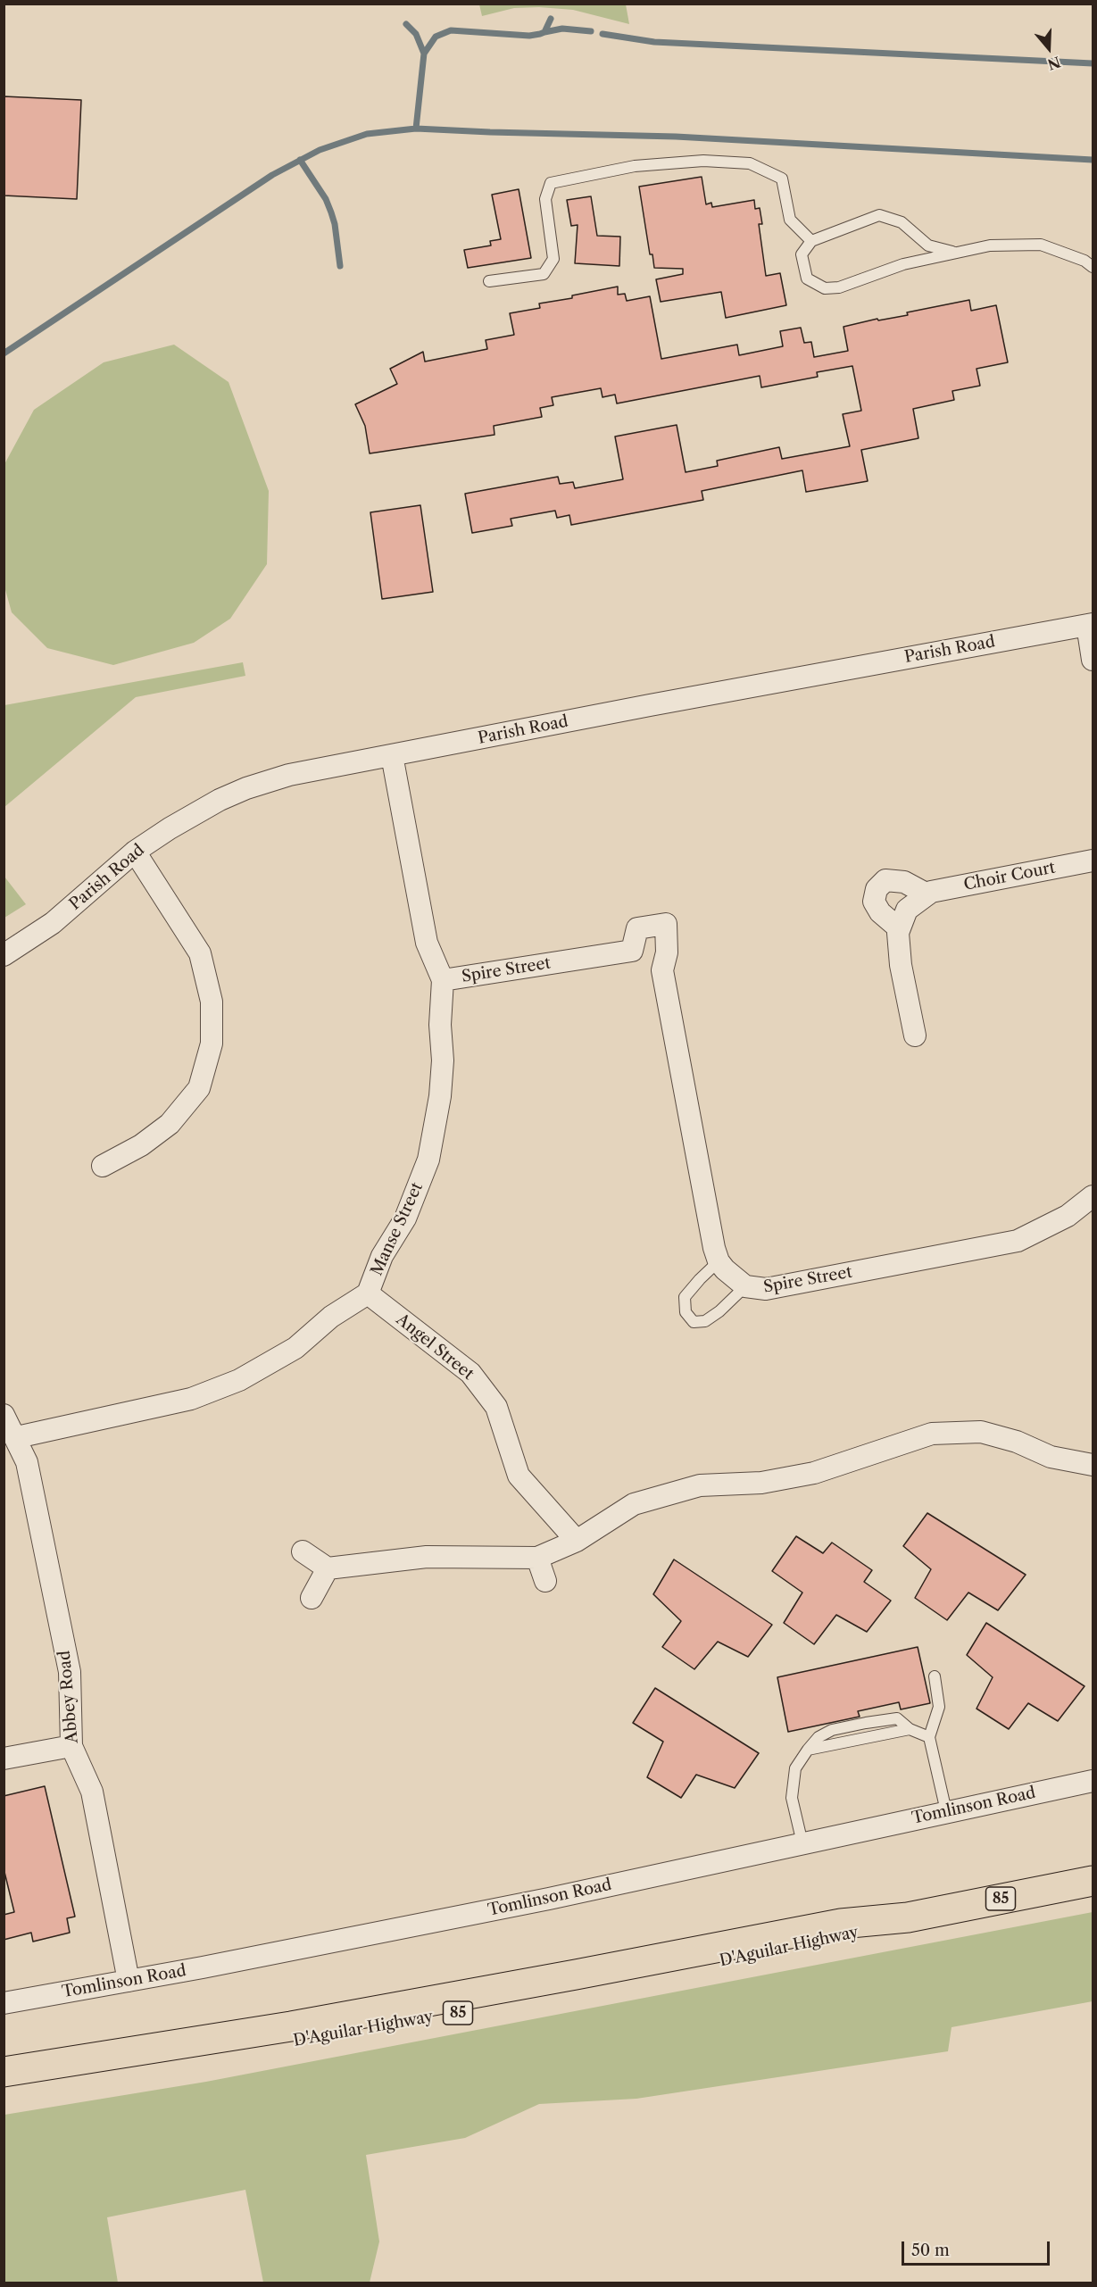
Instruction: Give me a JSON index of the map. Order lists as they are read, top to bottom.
{
  "streets": {
    "highway": ["85", "D'Aguilar Highway"],
    "street": [
      "Parish Road",
      "Choir Court",
      "Spire Street",
      "Manse Street",
      "Angel Street",
      "Abbey Road",
      "Tomlinson Road"
    ]
  },
  "crossings": [
    ["Parish Road", "Manse Street"],
    ["Spire Street", "Manse Street"],
    ["Manse Street", "Angel Street"],
    ["Manse Street", "Abbey Road"],
    ["Abbey Road", "Tomlinson Road"]
  ],
  "scale_bar": "50 m",
  "north": "bottom"
}
